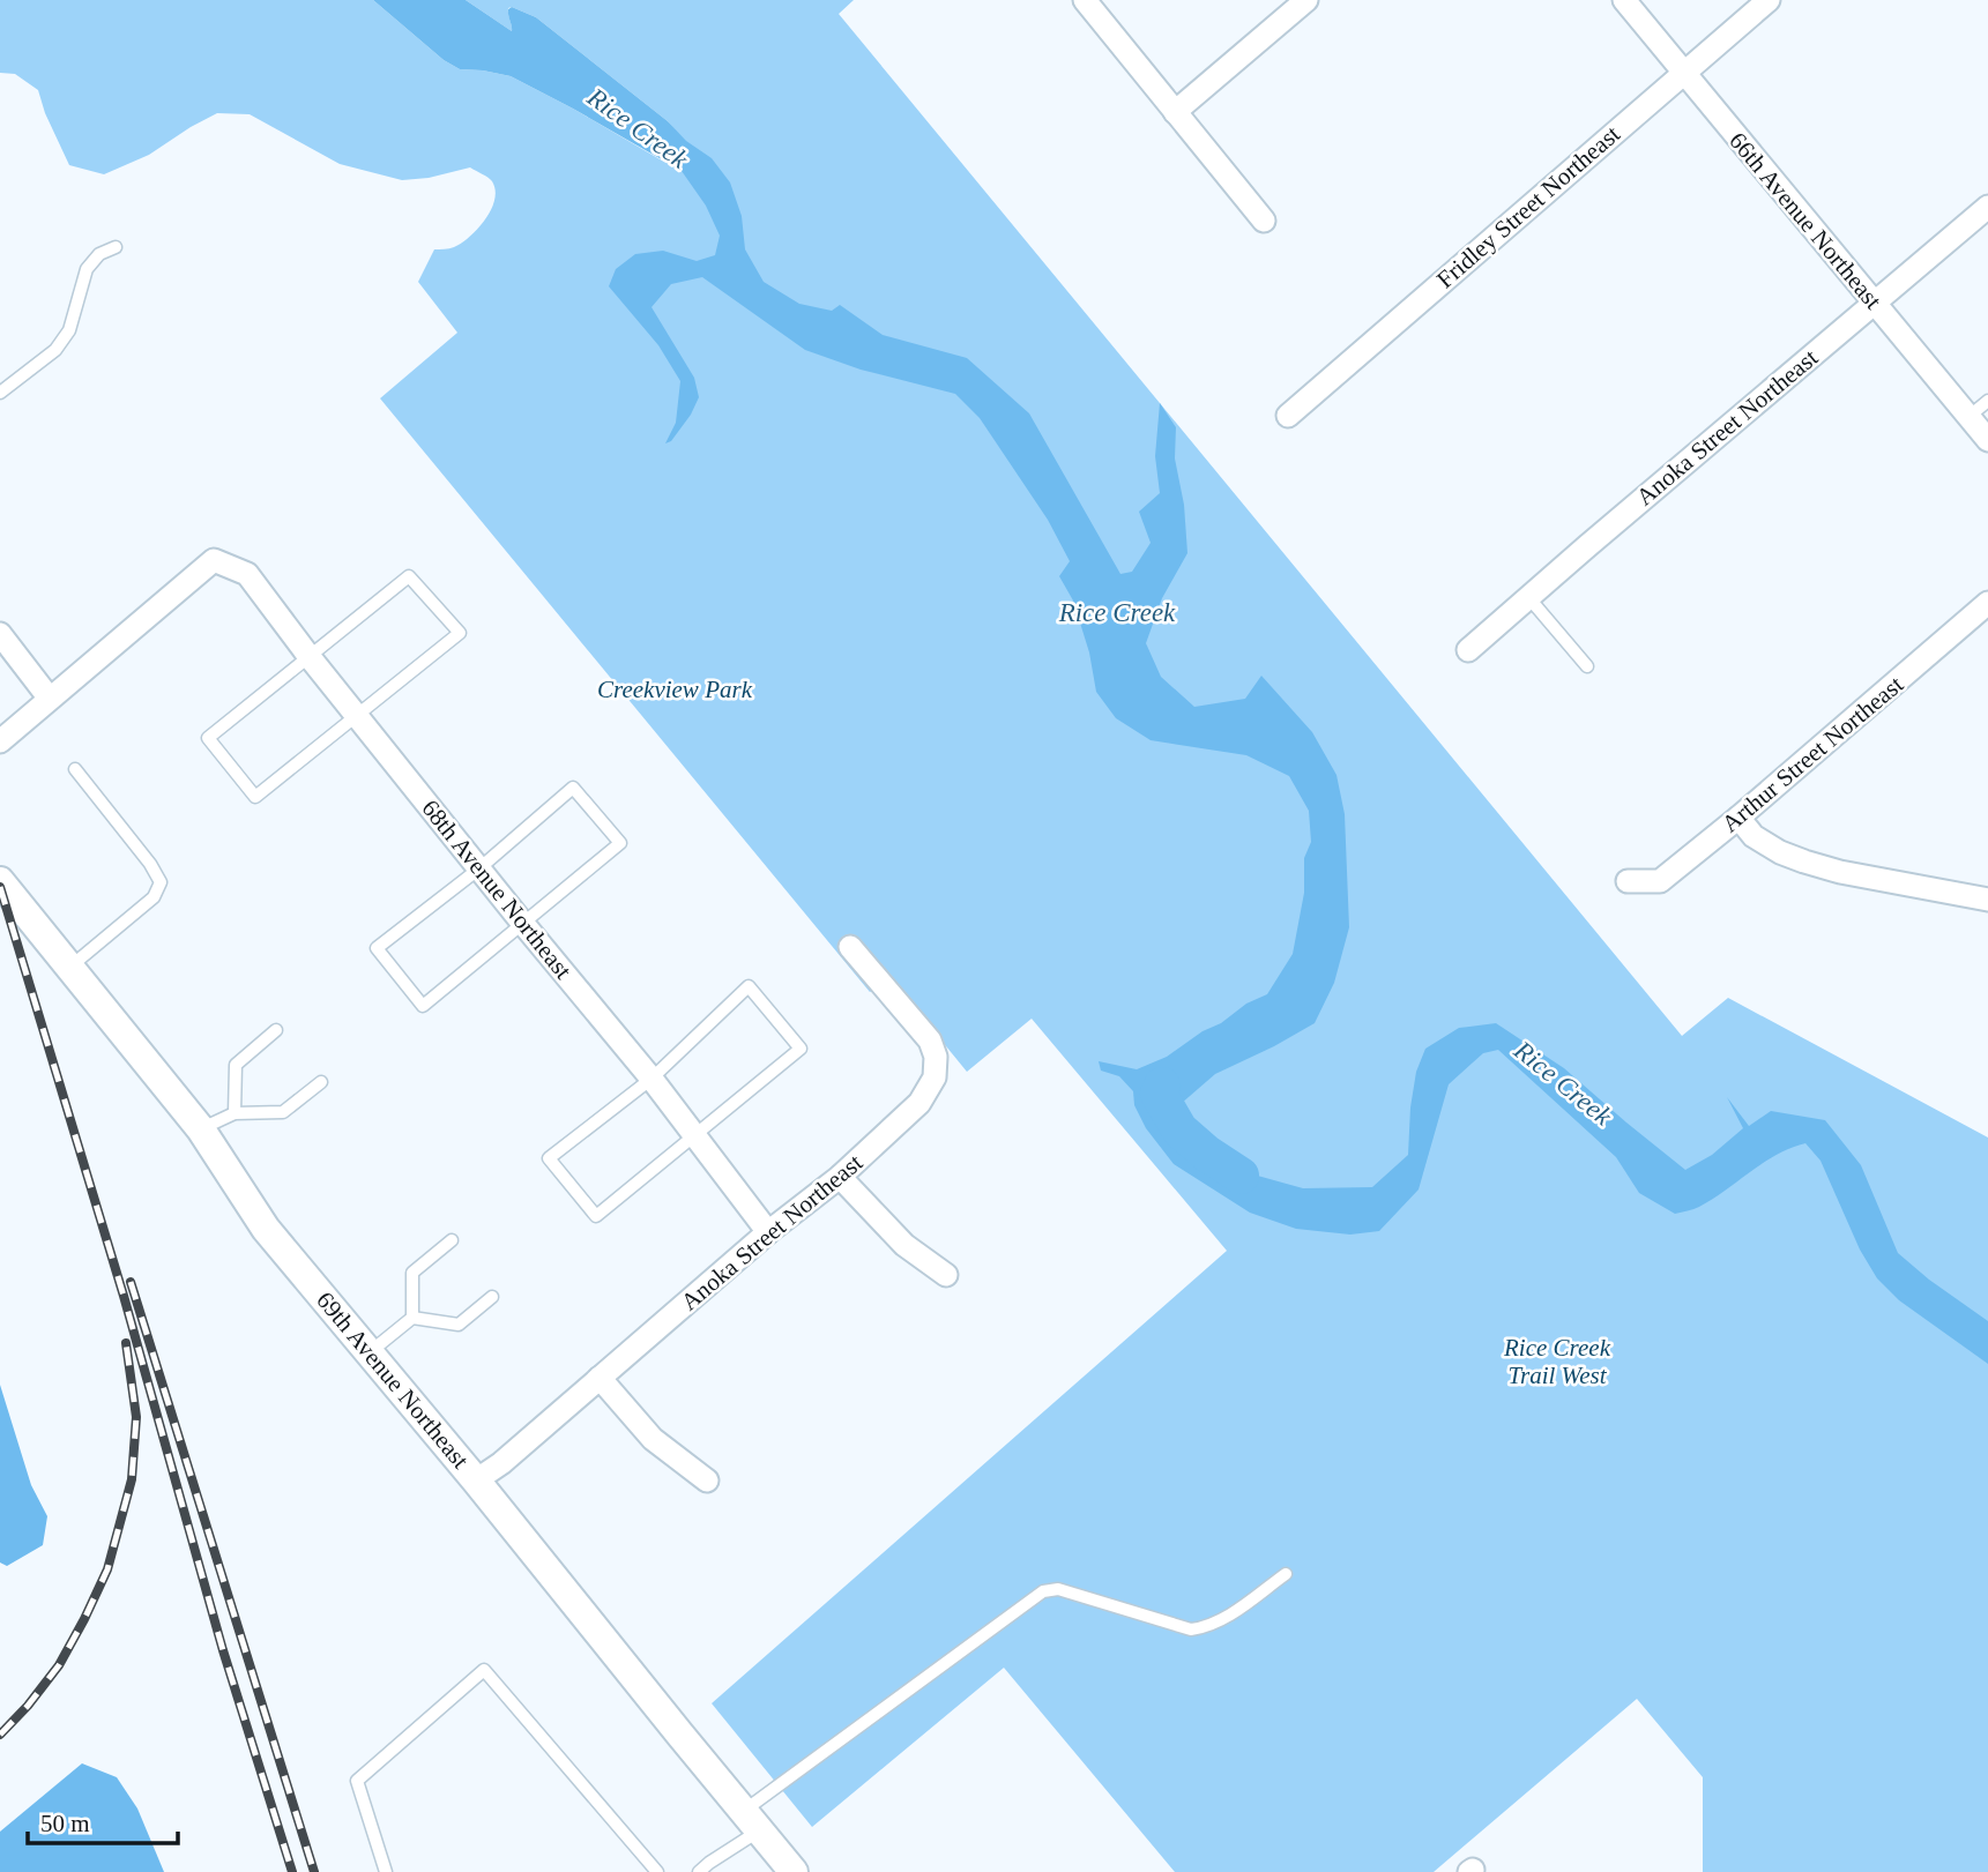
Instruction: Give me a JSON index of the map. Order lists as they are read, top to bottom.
{
  "streets": {
    "street": [
      "Fridley Street Northeast",
      "66th Avenue Northeast",
      "Anoka Street Northeast",
      "Arthur Street Northeast",
      "68th Avenue Northeast",
      "69th Avenue Northeast"
    ]
  },
  "crossings": [
    ["Fridley Street Northeast", "66th Avenue Northeast"],
    ["66th Avenue Northeast", "Anoka Street Northeast"],
    ["Anoka Street Northeast", "68th Avenue Northeast"],
    ["Anoka Street Northeast", "69th Avenue Northeast"]
  ],
  "water": ["Rice Creek"],
  "parks": ["Creekview Park", "Rice Creek Trail West"],
  "scale_bar": "50 m"
}
